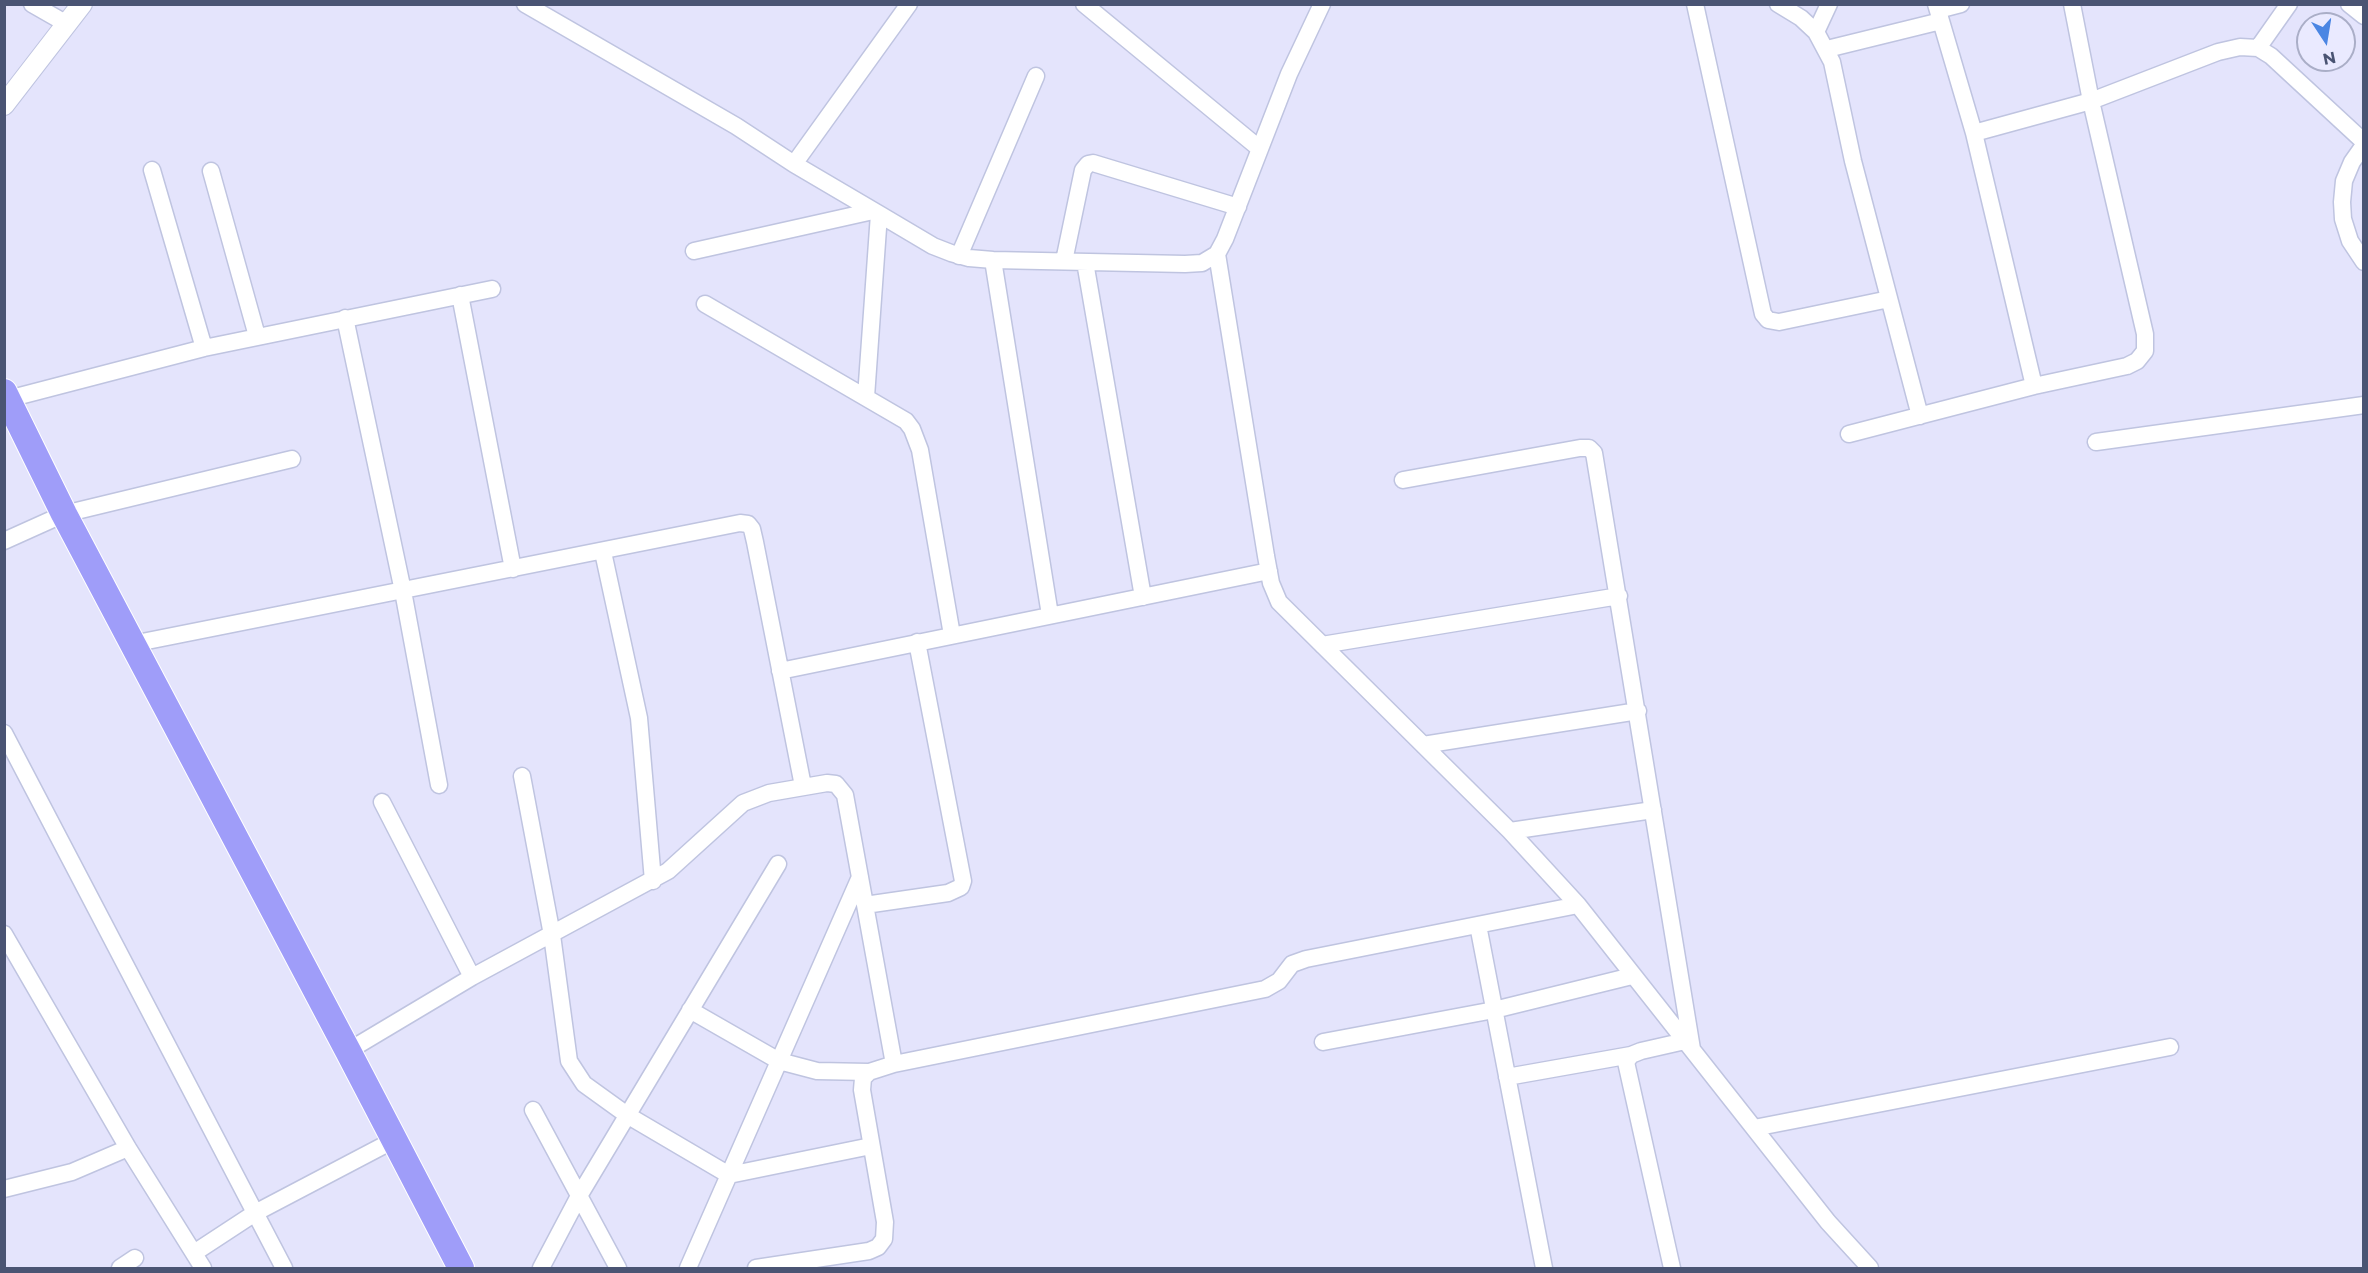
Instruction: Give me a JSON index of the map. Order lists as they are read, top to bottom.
{
  "north": "bottom"
}
